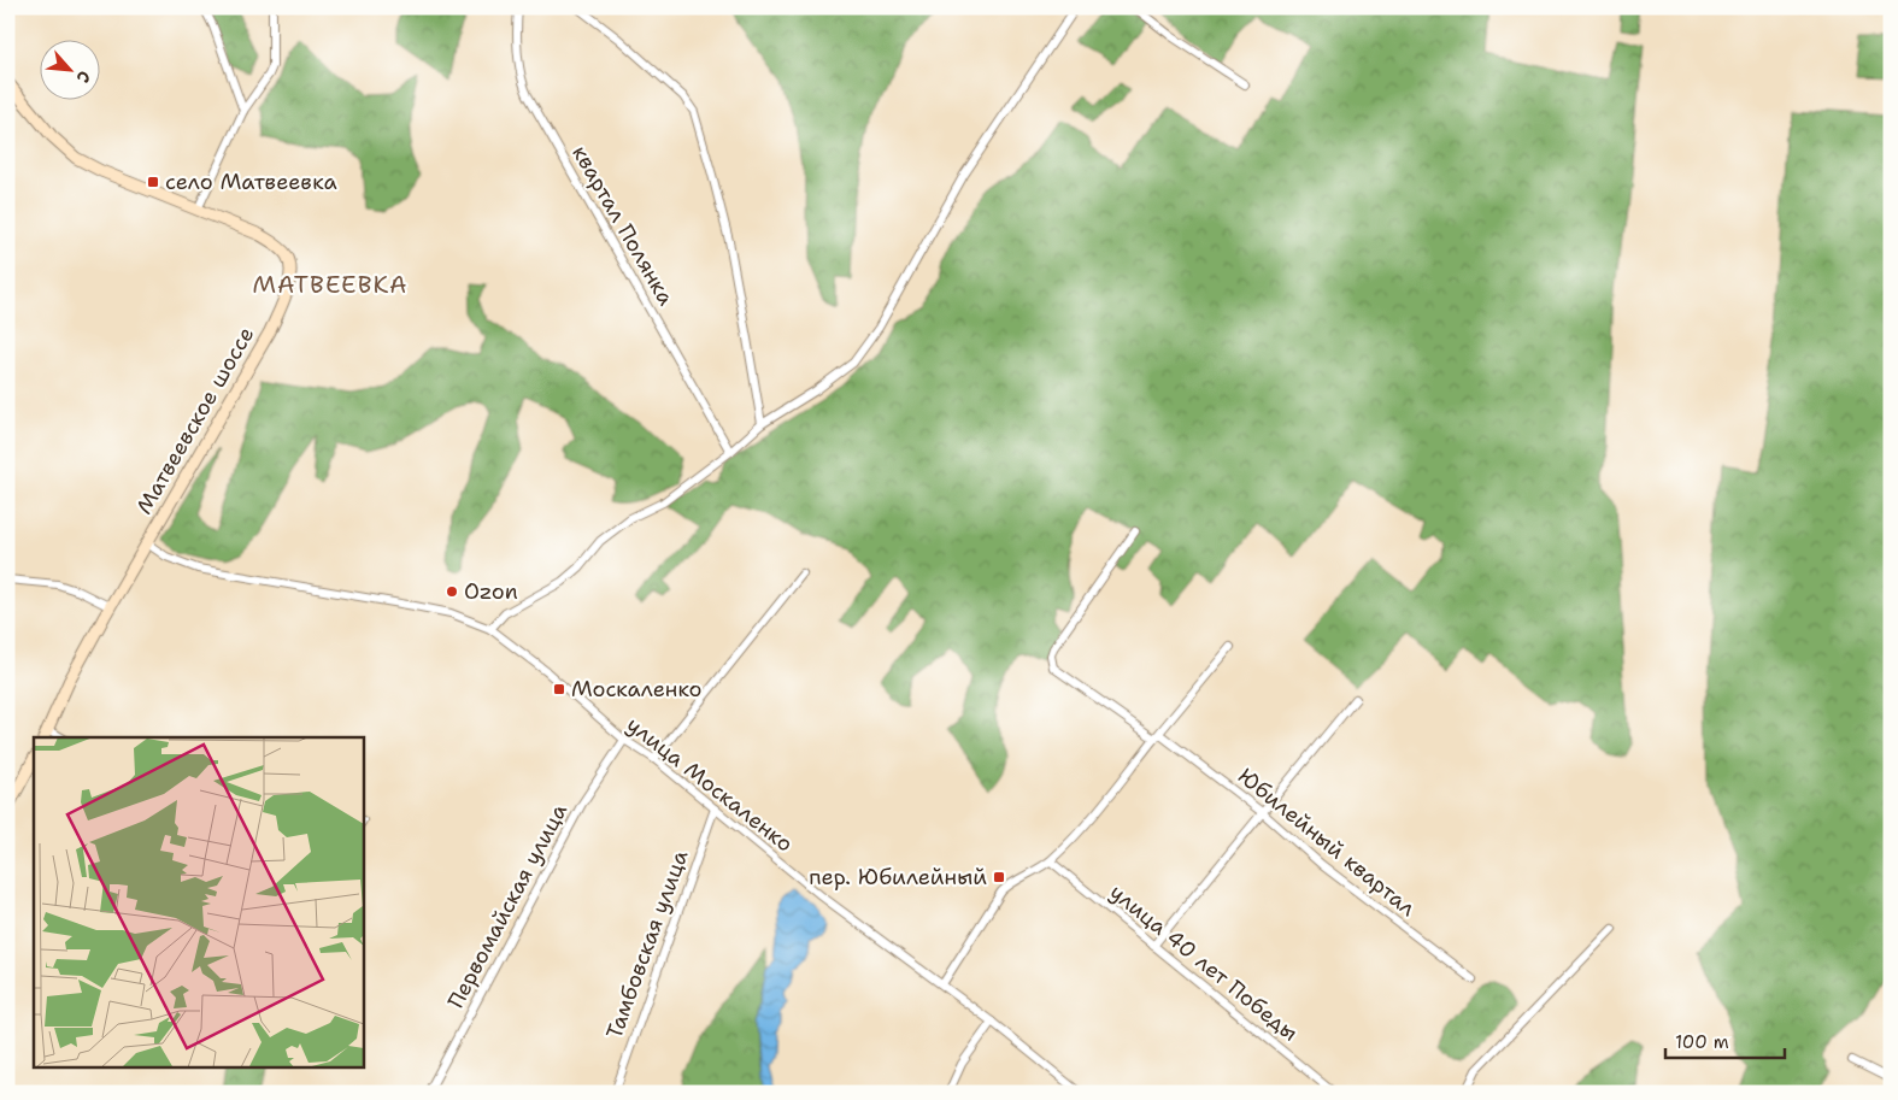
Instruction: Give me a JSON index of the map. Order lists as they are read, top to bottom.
{
  "streets": {
    "main road": ["Матвеевское шоссе"],
    "street": [
      "квартал Полянка",
      "улица Москаленко",
      "Юбилейный квартал",
      "Первомайская улица",
      "Тамбовская улица",
      "улица 40 лет Победы"
    ]
  },
  "crossings": [
    ["Матвеевское шоссе", "улица Москаленко"],
    ["улица Москаленко", "Первомайская улица"],
    ["улица Москаленко", "Тамбовская улица"]
  ],
  "districts": ["МАТВЕЕВКА"],
  "places": {
    "transit": ["село Матвеевка", "Москаленко", "пер. Юбилейный"],
    "other": ["Ozon"]
  },
  "scale_bar": "100 m",
  "north": "bottom right"
}
